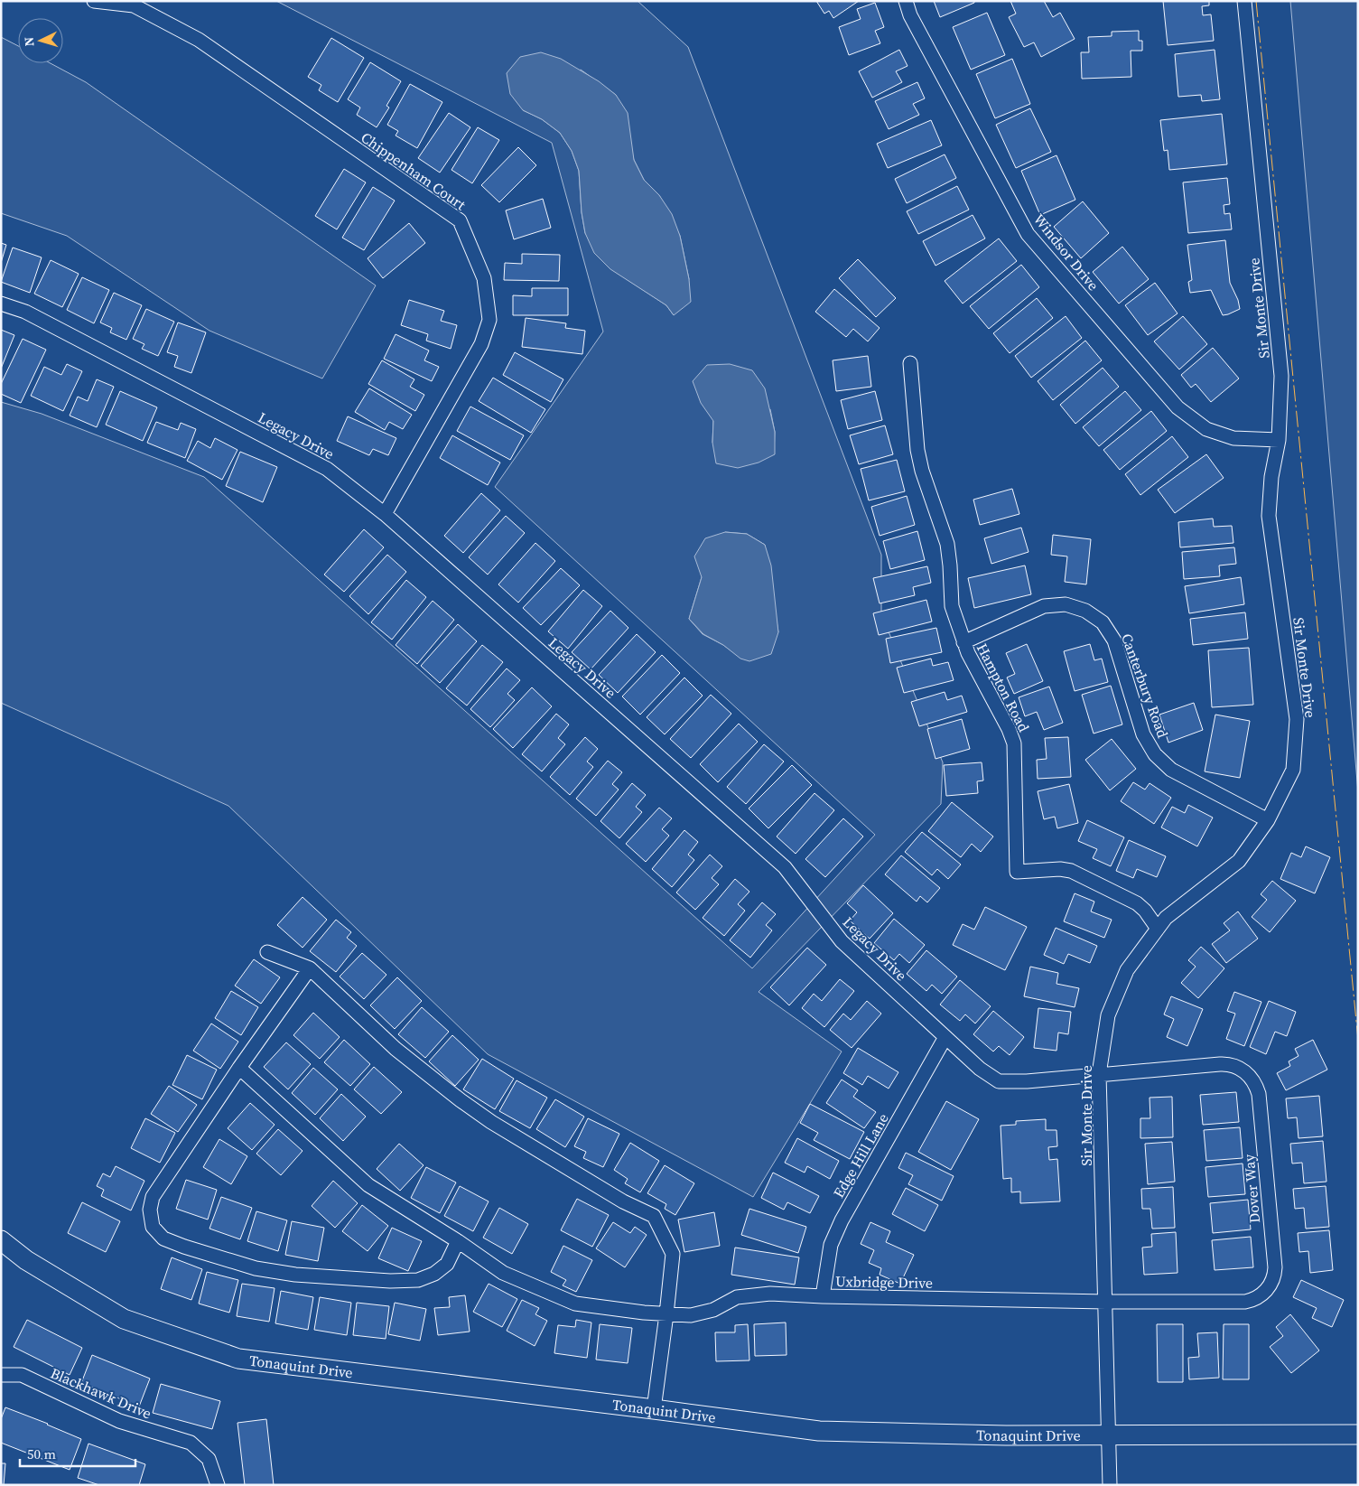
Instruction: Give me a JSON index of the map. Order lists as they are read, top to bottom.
{
  "streets": {
    "street": [
      "Chippenham Court",
      "Windsor Drive",
      "Sir Monte Drive",
      "Legacy Drive",
      "Canterbury Road",
      "Hampton Road",
      "Edge Hill Lane",
      "Dover Way",
      "Uxbridge Drive",
      "Tonaquint Drive",
      "Blackhawk Drive"
    ]
  },
  "crossings": [
    ["Chippenham Court", "Legacy Drive"],
    ["Windsor Drive", "Sir Monte Drive"],
    ["Sir Monte Drive", "Legacy Drive"],
    ["Sir Monte Drive", "Canterbury Road"],
    ["Sir Monte Drive", "Hampton Road"],
    ["Sir Monte Drive", "Dover Way"],
    ["Sir Monte Drive", "Uxbridge Drive"],
    ["Sir Monte Drive", "Tonaquint Drive"],
    ["Legacy Drive", "Edge Hill Lane"],
    ["Legacy Drive", "Dover Way"],
    ["Canterbury Road", "Hampton Road"],
    ["Edge Hill Lane", "Uxbridge Drive"],
    ["Dover Way", "Uxbridge Drive"]
  ],
  "scale_bar": "50 m",
  "north": "left"
}
